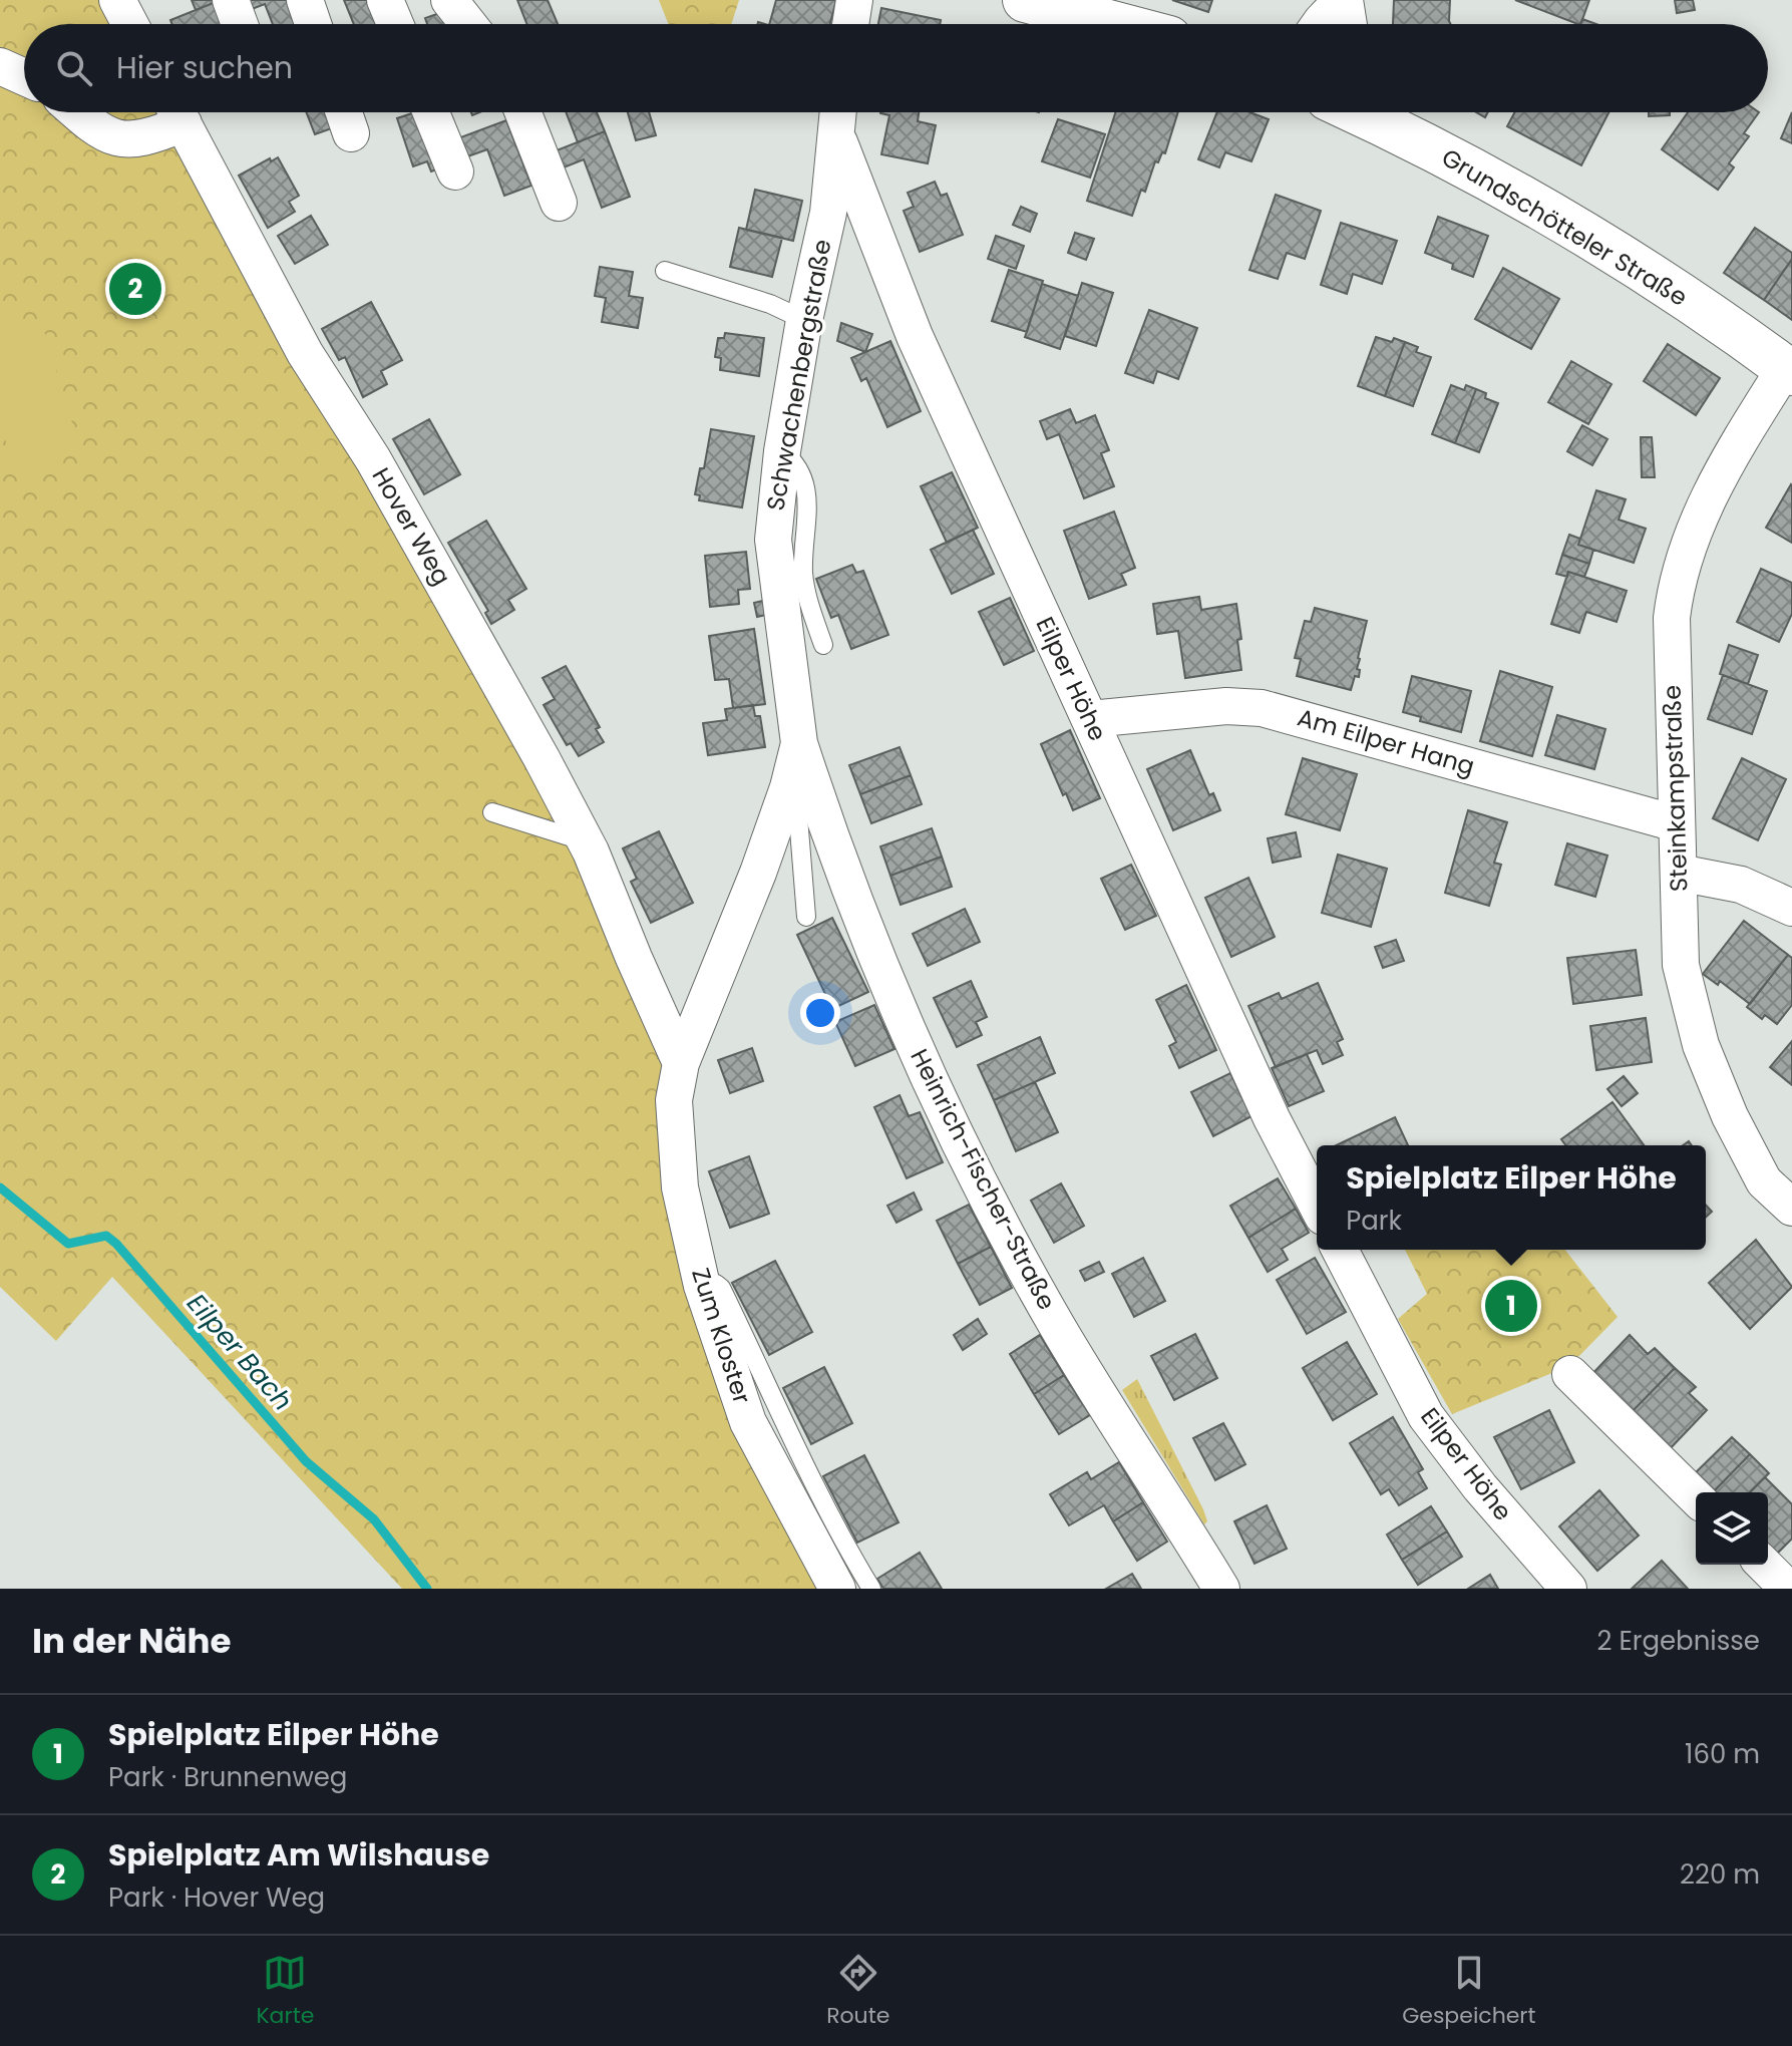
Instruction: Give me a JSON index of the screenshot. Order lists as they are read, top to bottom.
{
  "streets": {
    "main road": ["Grundschötteler Straße"],
    "street": [
      "Schwachenbergstraße",
      "Hover Weg",
      "Eilper Höhe",
      "Am Eilper Hang",
      "Steinkampstraße",
      "Heinrich-Fischer-Straße",
      "Zum Kloster"
    ]
  },
  "crossings": [
    ["Grundschötteler Straße", "Steinkampstraße"],
    ["Schwachenbergstraße", "Hover Weg"],
    ["Schwachenbergstraße", "Eilper Höhe"],
    ["Schwachenbergstraße", "Heinrich-Fischer-Straße"],
    ["Schwachenbergstraße", "Zum Kloster"],
    ["Hover Weg", "Zum Kloster"],
    ["Eilper Höhe", "Am Eilper Hang"],
    ["Am Eilper Hang", "Steinkampstraße"]
  ],
  "water": ["Eilper Bach"],
  "page": {
    "search": "Hier suchen",
    "pins": ["2", "1"],
    "popup": ["Spielplatz Eilper Höhe", "Park"],
    "heading": ["In der Nähe", "2 Ergebnisse"],
    "list": [
      {
        "mark": "1",
        "name": "Spielplatz Eilper Höhe",
        "note": "Park · Brunnenweg",
        "value": "160 m"
      },
      {
        "mark": "2",
        "name": "Spielplatz Am Wilshause",
        "note": "Park · Hover Weg",
        "value": "220 m"
      }
    ],
    "nav": ["Karte", "Route", "Gespeichert"]
  }
}
